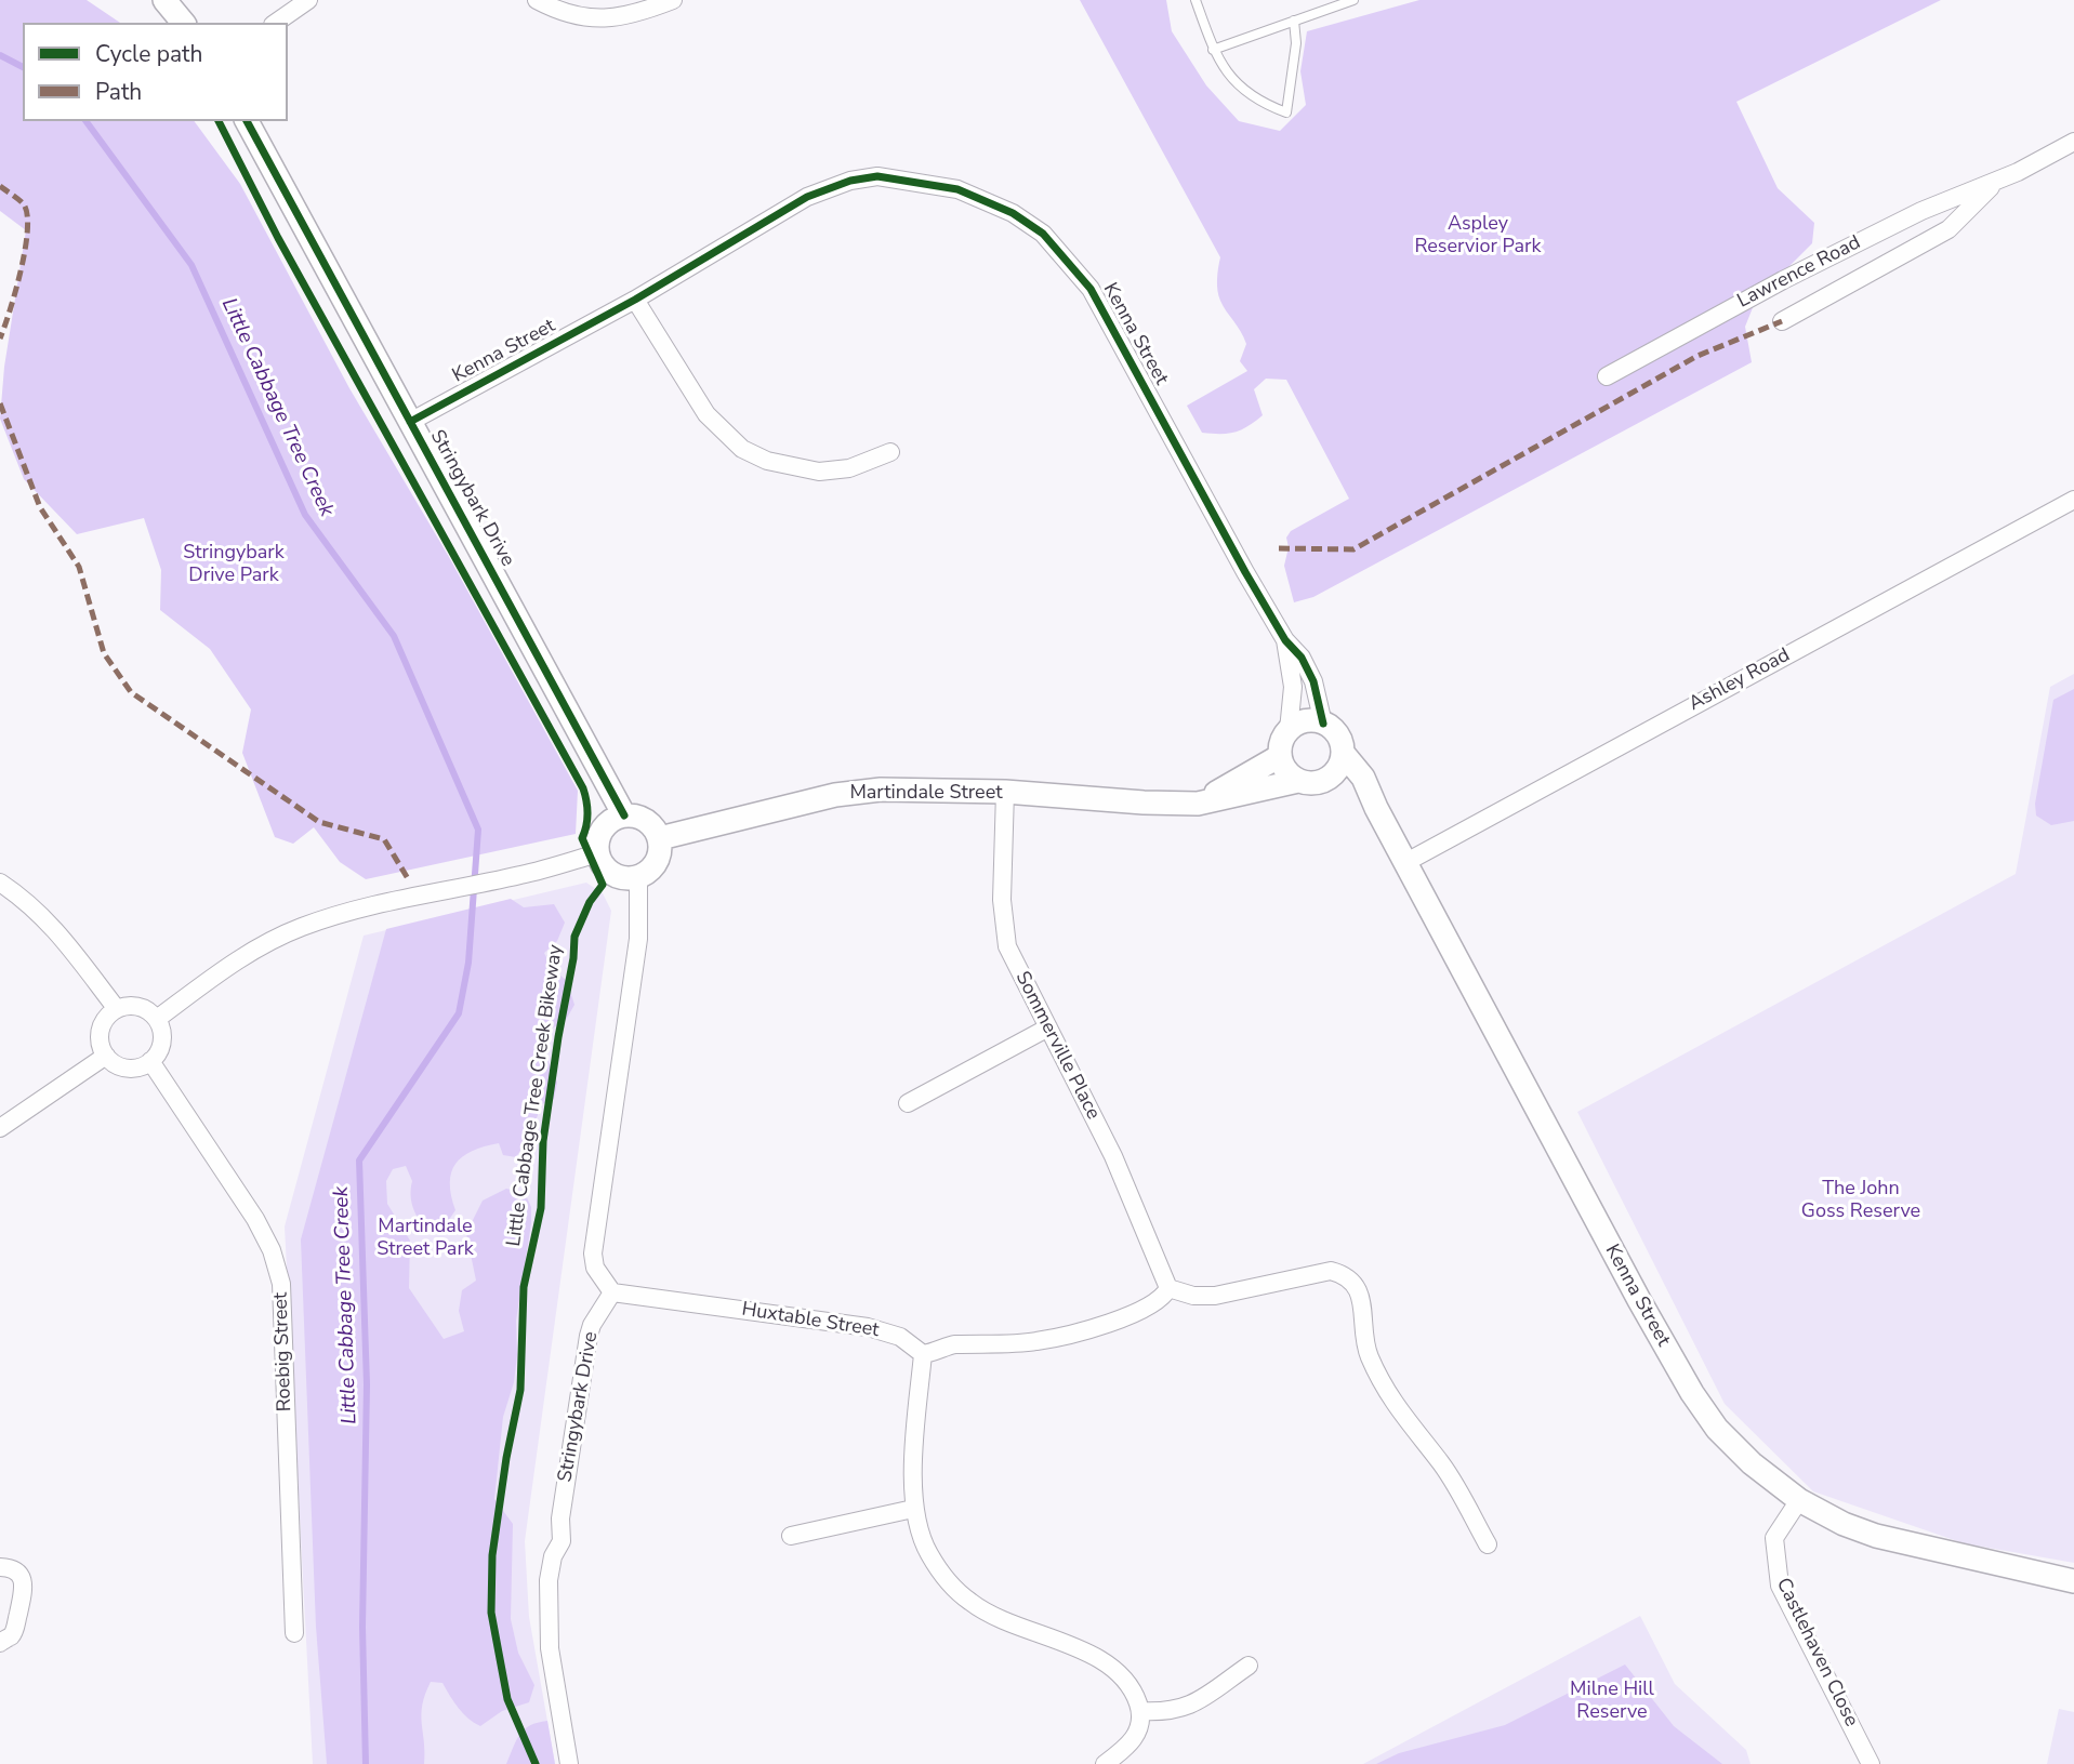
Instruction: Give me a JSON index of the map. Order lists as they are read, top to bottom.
{
  "streets": {
    "street": [
      "Lawrence Road",
      "Kenna Street",
      "Stringybark Drive",
      "Ashley Road",
      "Martindale Street",
      "Sommerville Place",
      "Huxtable Street",
      "Roebig Street",
      "Castlehaven Close"
    ],
    "cycle path": ["Little Cabbage Tree Creek Bikeway"]
  },
  "crossings": [
    ["Kenna Street", "Stringybark Drive"],
    ["Kenna Street", "Ashley Road"],
    ["Kenna Street", "Martindale Street"],
    ["Kenna Street", "Castlehaven Close"],
    ["Stringybark Drive", "Martindale Street"],
    ["Stringybark Drive", "Huxtable Street"],
    ["Martindale Street", "Sommerville Place"]
  ],
  "water": ["Little Cabbage Tree Creek"],
  "parks": [
    "Aspley Reservior Park",
    "Stringybark Drive Park",
    "The John Goss Reserve",
    "Martindale Street Park",
    "Milne Hill Reserve"
  ],
  "legend": ["Cycle path", "Path"]
}
